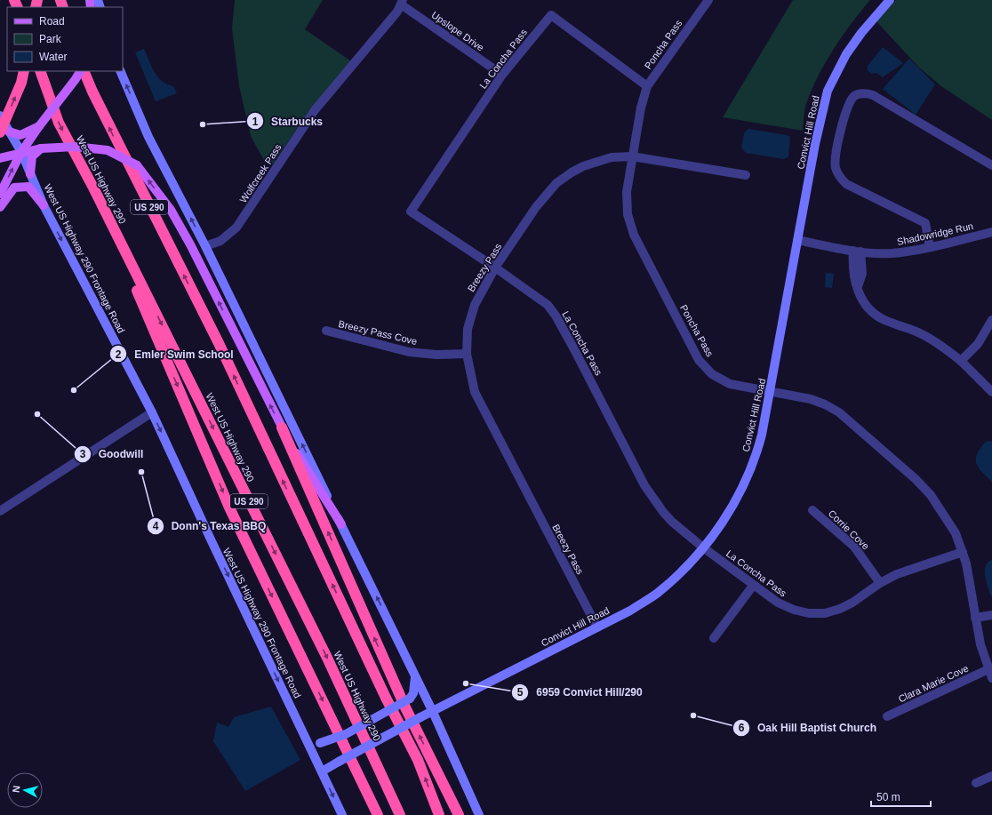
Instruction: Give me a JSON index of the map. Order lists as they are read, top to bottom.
{
  "streets": {
    "highway": ["West US Highway 290", "US 290"],
    "main road": ["Convict Hill Road", "West US Highway 290 Frontage Road"],
    "street": [
      "Upslope Drive",
      "Poncha Pass",
      "La Concha Pass",
      "Wolfcreek Pass",
      "Shadowridge Run",
      "Breezy Pass",
      "Breezy Pass Cove",
      "Corrie Cove",
      "Clara Marie Cove"
    ]
  },
  "crossings": [
    ["Upslope Drive", "La Concha Pass"],
    ["Upslope Drive", "Wolfcreek Pass"],
    ["Poncha Pass", "La Concha Pass"],
    ["Poncha Pass", "Convict Hill Road"],
    ["Poncha Pass", "Breezy Pass"],
    ["Poncha Pass", "Clara Marie Cove"],
    ["La Concha Pass", "Convict Hill Road"],
    ["La Concha Pass", "Breezy Pass"],
    ["La Concha Pass", "Corrie Cove"],
    ["Convict Hill Road", "Shadowridge Run"],
    ["Convict Hill Road", "West US Highway 290 Frontage Road"],
    ["Convict Hill Road", "Breezy Pass"],
    ["West US Highway 290", "US 290"],
    ["Breezy Pass", "Breezy Pass Cove"]
  ],
  "one_way": ["West US Highway 290 Frontage Road"],
  "places": [
    "Starbucks",
    "Emler Swim School",
    "Goodwill",
    "Donn's Texas BBQ",
    "6959 Convict Hill/290",
    "Oak Hill Baptist Church"
  ],
  "legend": ["Road", "Park", "Water"],
  "scale_bar": "50 m",
  "north": "left"
}
